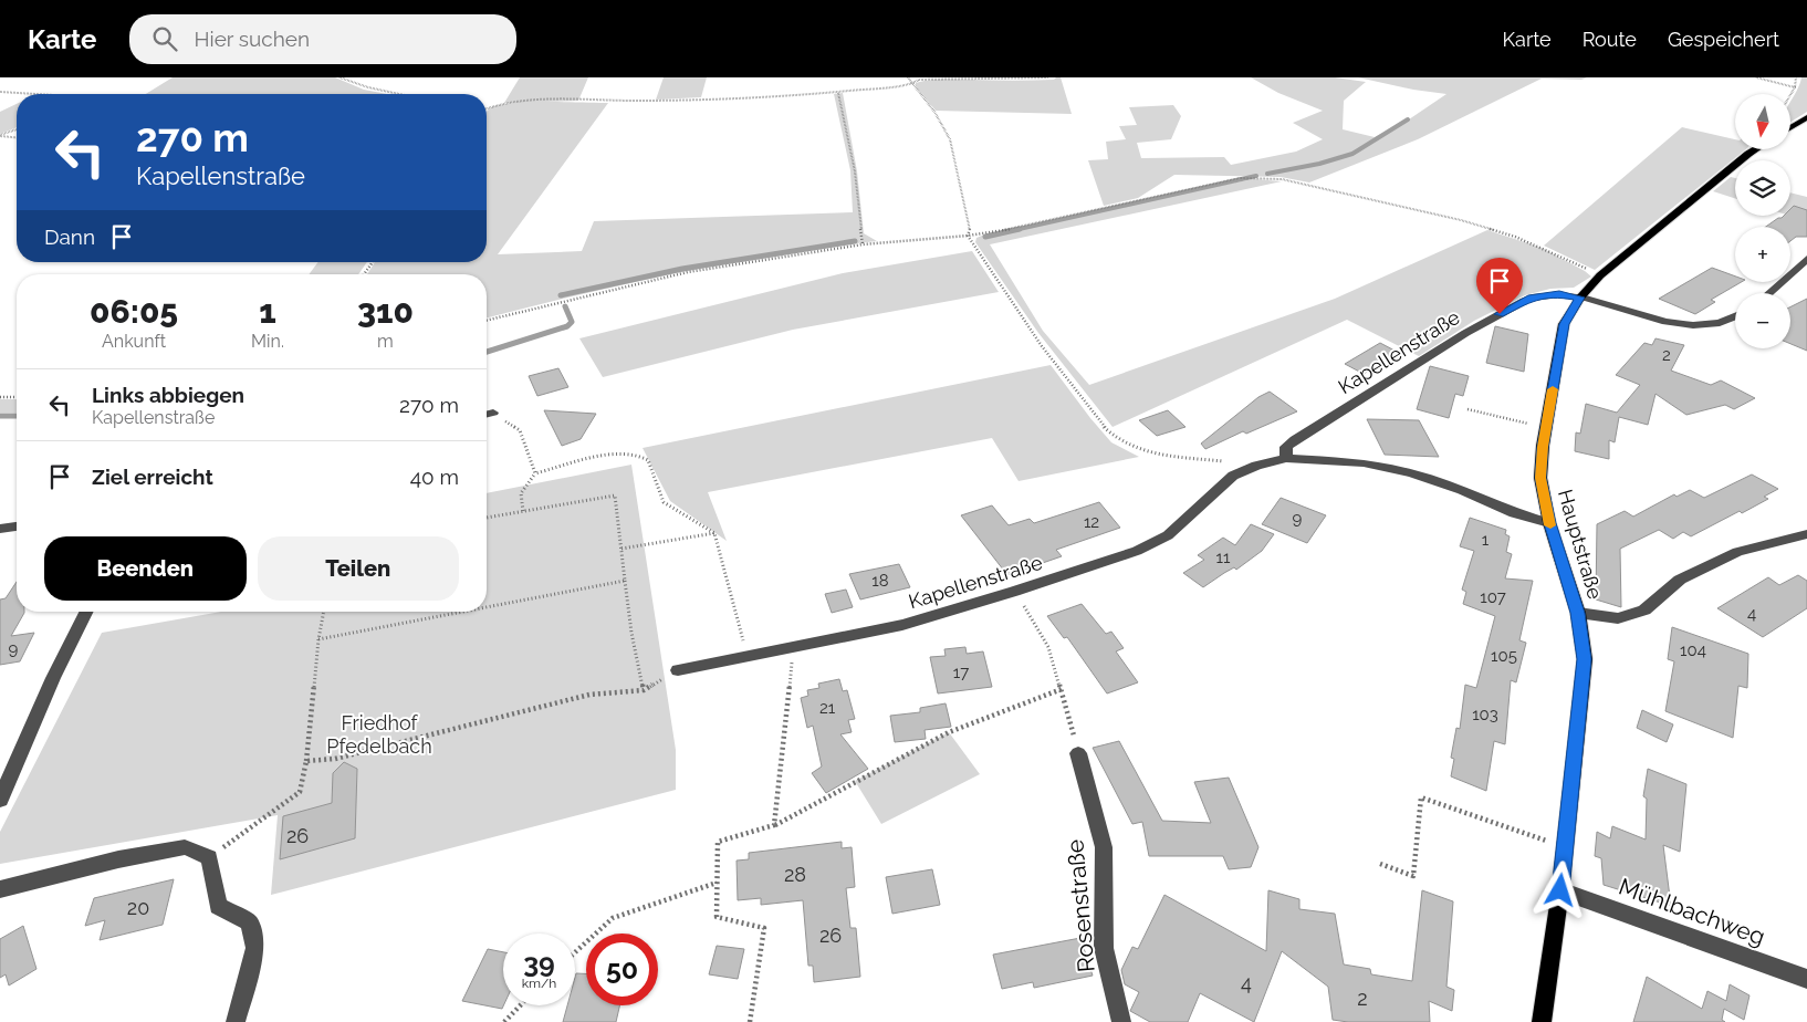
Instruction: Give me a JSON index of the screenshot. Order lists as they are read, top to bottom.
{
  "streets": {
    "main road": ["Hauptstraße"],
    "street": ["Kapellenstraße", "Rosenstraße", "Mühlbachweg"]
  },
  "crossings": [
    ["Kapellenstraße", "Hauptstraße"],
    ["Hauptstraße", "Mühlbachweg"]
  ],
  "parks": ["Friedhof Pfedelbach"],
  "house_numbers": [
    "2",
    "9",
    "12",
    "1",
    "11",
    "18",
    "107",
    "4",
    "9",
    "104",
    "105",
    "17",
    "21",
    "103",
    "26",
    "28",
    "20",
    "26",
    "4",
    "2"
  ],
  "north": "bottom",
  "page": {
    "header": "Karte",
    "search": "Hier suchen",
    "nav": ["Karte", "Route", "Gespeichert"],
    "map_buttons": ["+", "−"],
    "turn": ["270 m", "Kapellenstraße"],
    "then": "Dann",
    "eta": [
      "06:05",
      "Ankunft",
      "1",
      "Min.",
      "310",
      "m"
    ],
    "list": [
      {
        "name": "Links abbiegen",
        "note": "Kapellenstraße",
        "value": "270 m"
      },
      {
        "name": "Ziel erreicht",
        "value": "40 m"
      }
    ],
    "buttons": ["Beenden", "Teilen"],
    "speed": "39 km/h",
    "limit": "50"
  }
}
